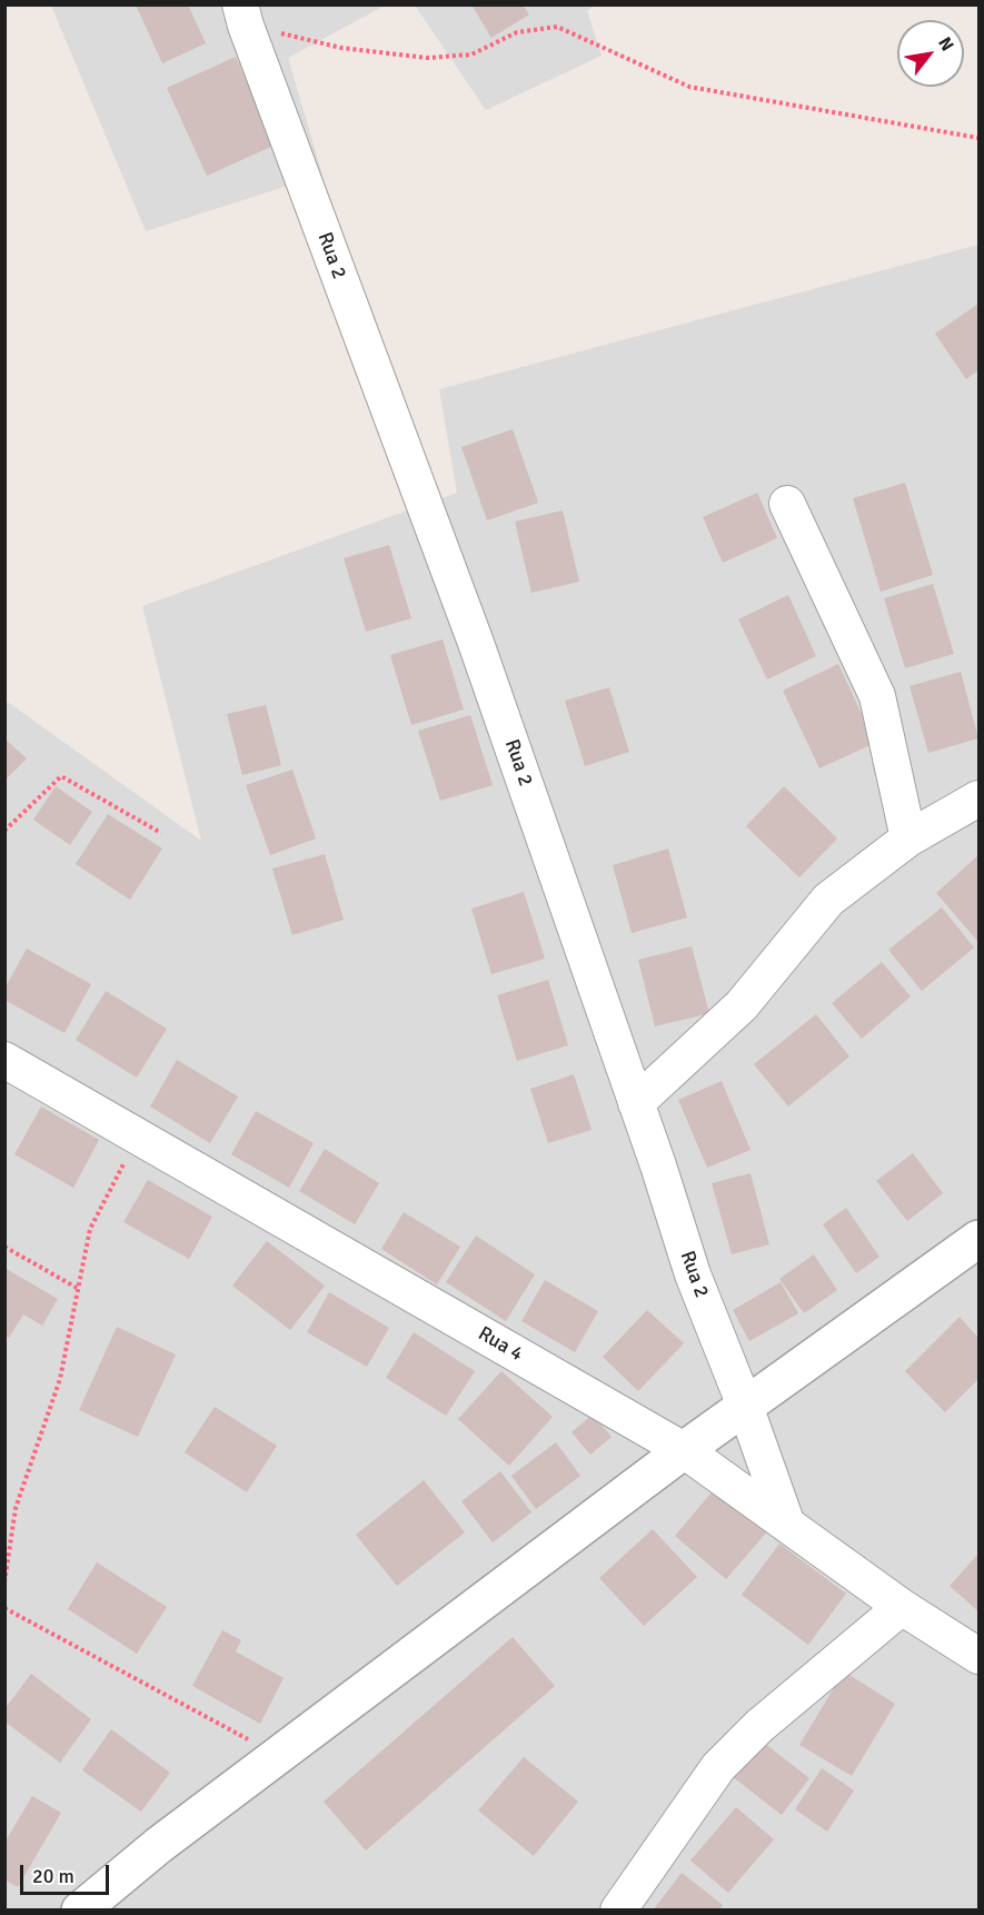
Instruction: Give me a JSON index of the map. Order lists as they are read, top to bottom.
{
  "streets": {
    "street": ["Rua 2", "Rua 4"]
  },
  "crossings": [
    ["Rua 2", "Rua 4"]
  ],
  "scale_bar": "20 m",
  "north": "top right"
}
